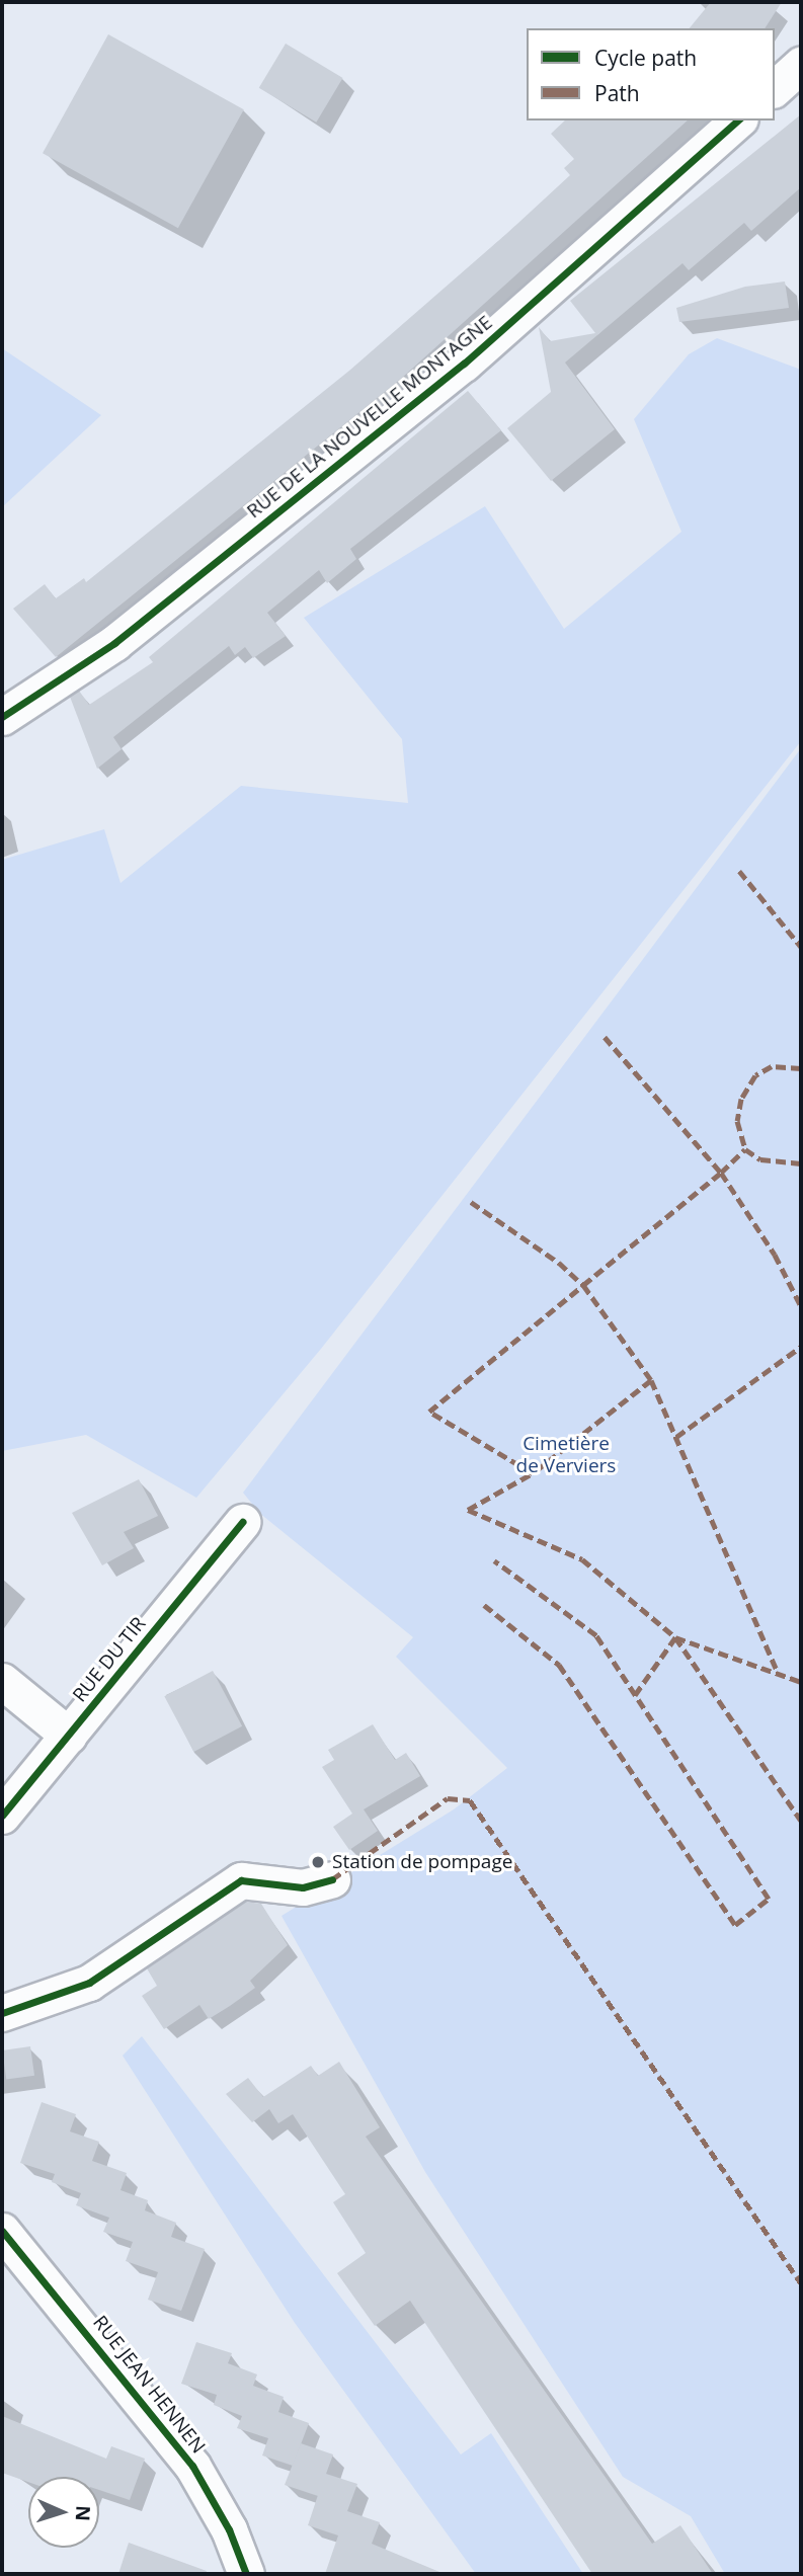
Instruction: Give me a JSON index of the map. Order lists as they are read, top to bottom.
{
  "streets": {
    "street": ["RUE DE LA NOUVELLE MONTAGNE", "RUE DU TIR", "RUE JEAN HENNEN"]
  },
  "parks": ["Cimetière de Verviers"],
  "places": ["Station de pompage"],
  "legend": ["Cycle path", "Path"],
  "north": "right"
}
